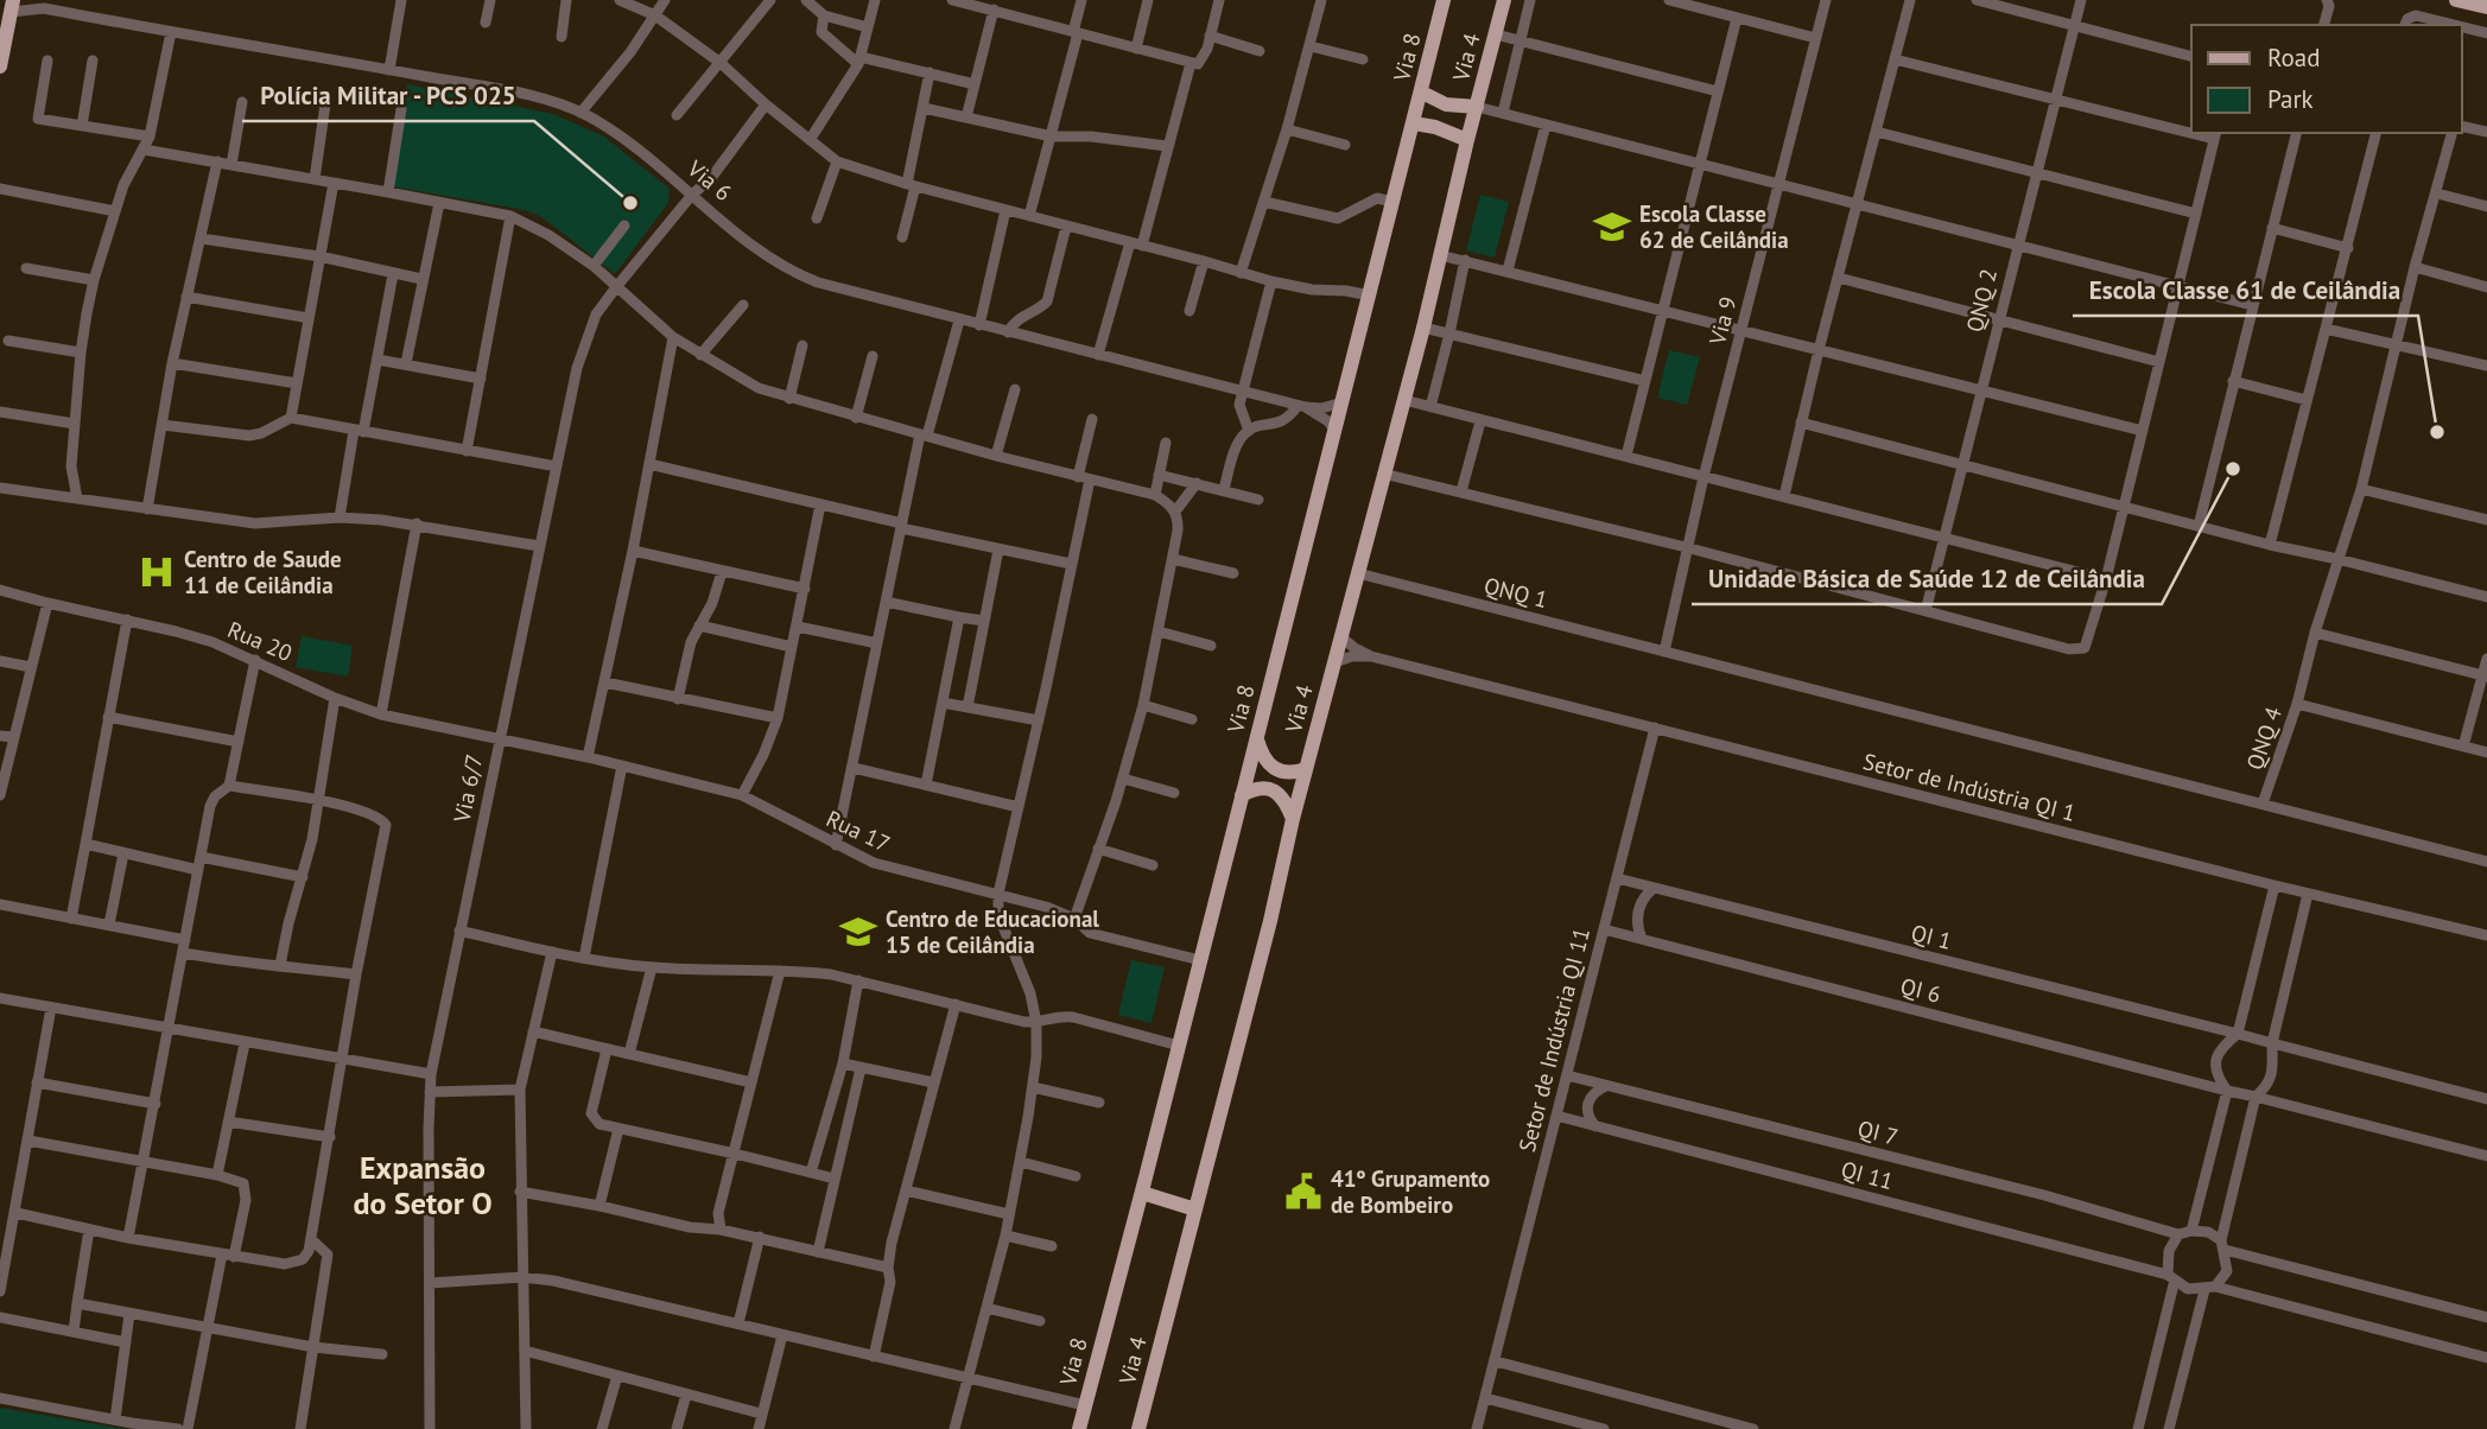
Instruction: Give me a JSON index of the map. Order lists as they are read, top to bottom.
{
  "streets": {
    "main road": ["Via 8", "Via 4", "Via 6"],
    "street": [
      "QNQ 2",
      "Via 9",
      "QNQ 1",
      "Rua 20",
      "QNQ 4",
      "Setor de Indústria QI 1",
      "Via 6/7",
      "Rua 17",
      "QI 1",
      "QI 6",
      "Setor de Indústria QI 11",
      "QI 7",
      "QI 11"
    ]
  },
  "crossings": [
    ["Via 8", "Via 6"],
    ["Via 8", "Rua 17"],
    ["Via 4", "QNQ 1"],
    ["Via 6", "Via 6/7"],
    ["Via 9", "QNQ 1"],
    ["Rua 20", "Via 6/7"],
    ["Rua 20", "Rua 17"],
    ["Setor de Indústria QI 1", "Setor de Indústria QI 11"],
    ["Via 6/7", "Rua 17"],
    ["QI 1", "QI 6"],
    ["QI 1", "Setor de Indústria QI 11"],
    ["QI 6", "Setor de Indústria QI 11"],
    ["Setor de Indústria QI 11", "QI 7"],
    ["Setor de Indústria QI 11", "QI 11"],
    ["QI 7", "QI 11"]
  ],
  "districts": ["Expansão do Setor O"],
  "places": {
    "other": ["Polícia Militar - PCS 025", "Escola Classe 61 de Ceilândia", "Unidade Básica de Saúde 12 de Ceilândia"],
    "school or university": ["Escola Classe 62 de Ceilândia", "Centro de Educacional 15 de Ceilândia"],
    "hospital": ["Centro de Saude 11 de Ceilândia"],
    "public building": ["41º Grupamento de Bombeiro"]
  },
  "legend": ["Road", "Park"]
}
